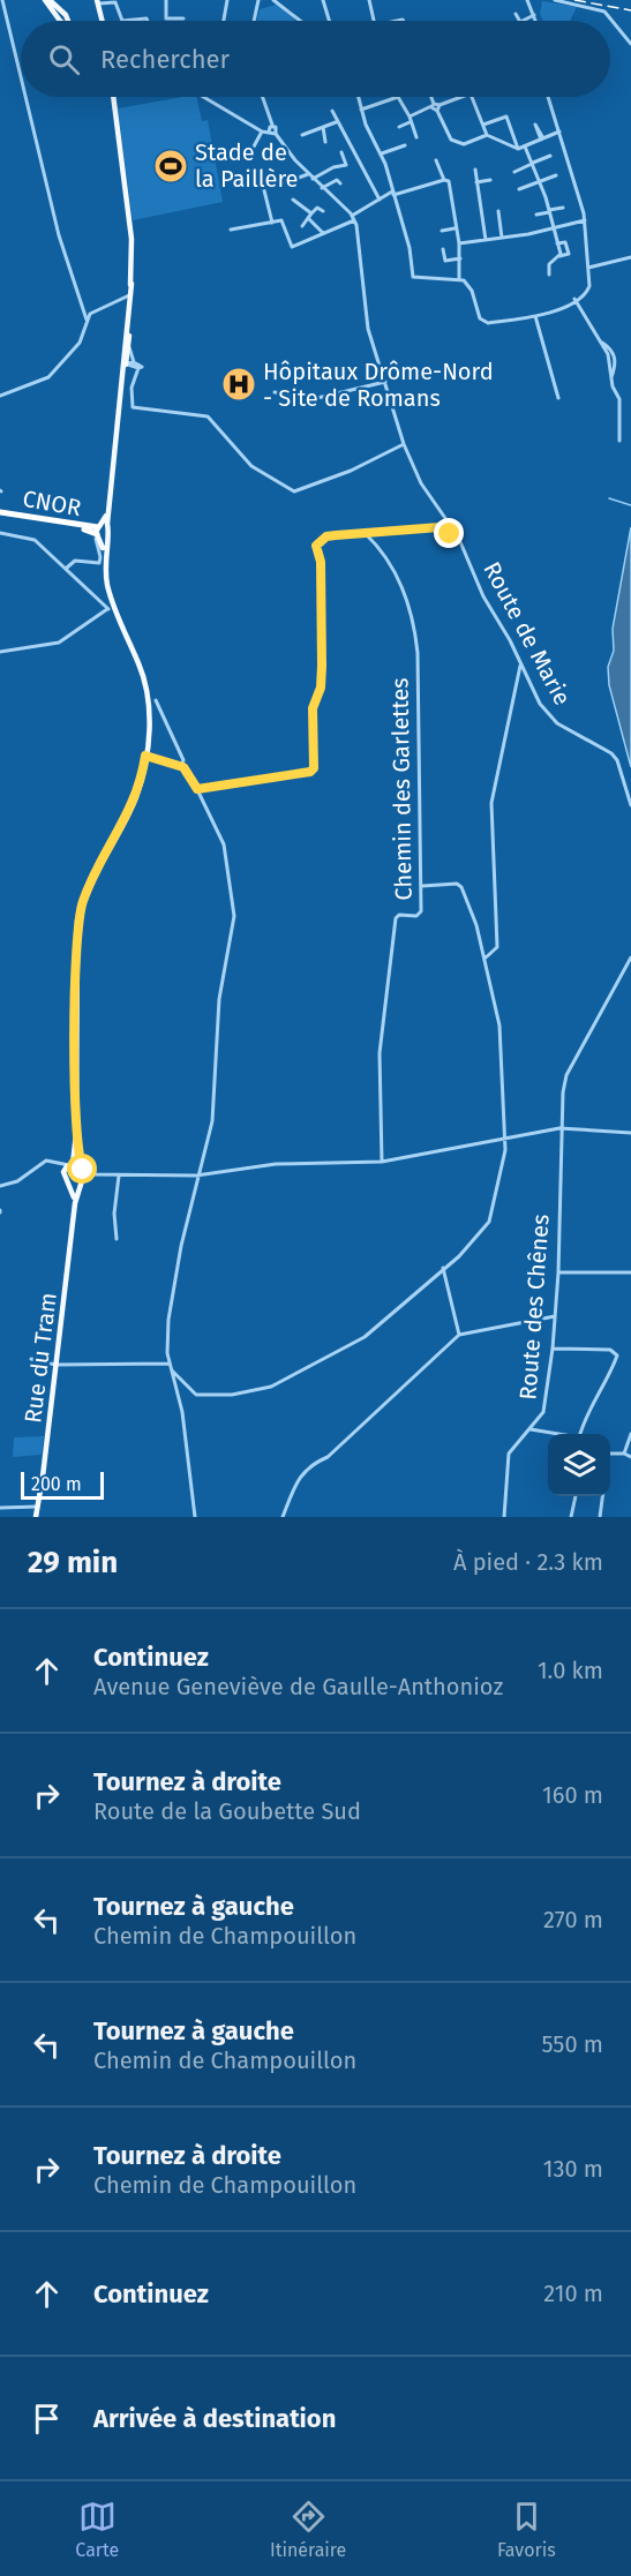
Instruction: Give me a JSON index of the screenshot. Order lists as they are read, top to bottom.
{
  "streets": {
    "highway": ["CNOR"],
    "main road": ["Rue du Tram"],
    "street": ["Route de Marie", "Chemin des Garlettes", "Route des Chênes"]
  },
  "places": {
    "sports": ["Stade de la Paillère"],
    "hospital": ["Hôpitaux Drôme-Nord - Site de Romans"]
  },
  "scale_bar": "200 m",
  "page": {
    "search": "Rechercher",
    "scale": "200 m",
    "heading": ["29 min", "À pied · 2.3 km"],
    "list": [
      ["Continuez", "Avenue Geneviève de Gaulle-Anthonioz", "1.0 km"],
      ["Tournez à droite", "Route de la Goubette Sud", "160 m"],
      ["Tournez à gauche", "Chemin de Champouillon", "270 m"],
      ["Tournez à gauche", "Chemin de Champouillon", "550 m"],
      ["Tournez à droite", "Chemin de Champouillon", "130 m"],
      ["Continuez", "210 m"],
      "Arrivée à destination"
    ],
    "nav": ["Carte", "Itinéraire", "Favoris"]
  }
}
